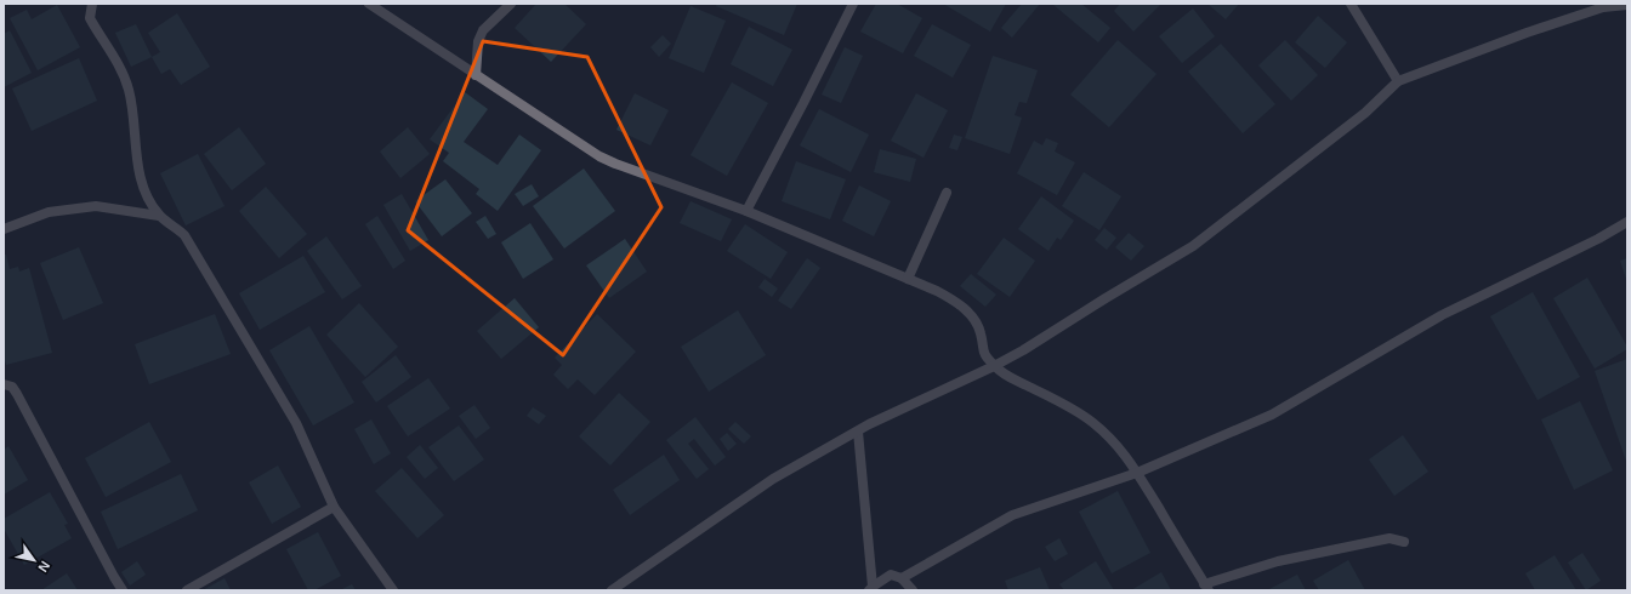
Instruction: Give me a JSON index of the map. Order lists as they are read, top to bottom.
{
  "north": "bottom right"
}
